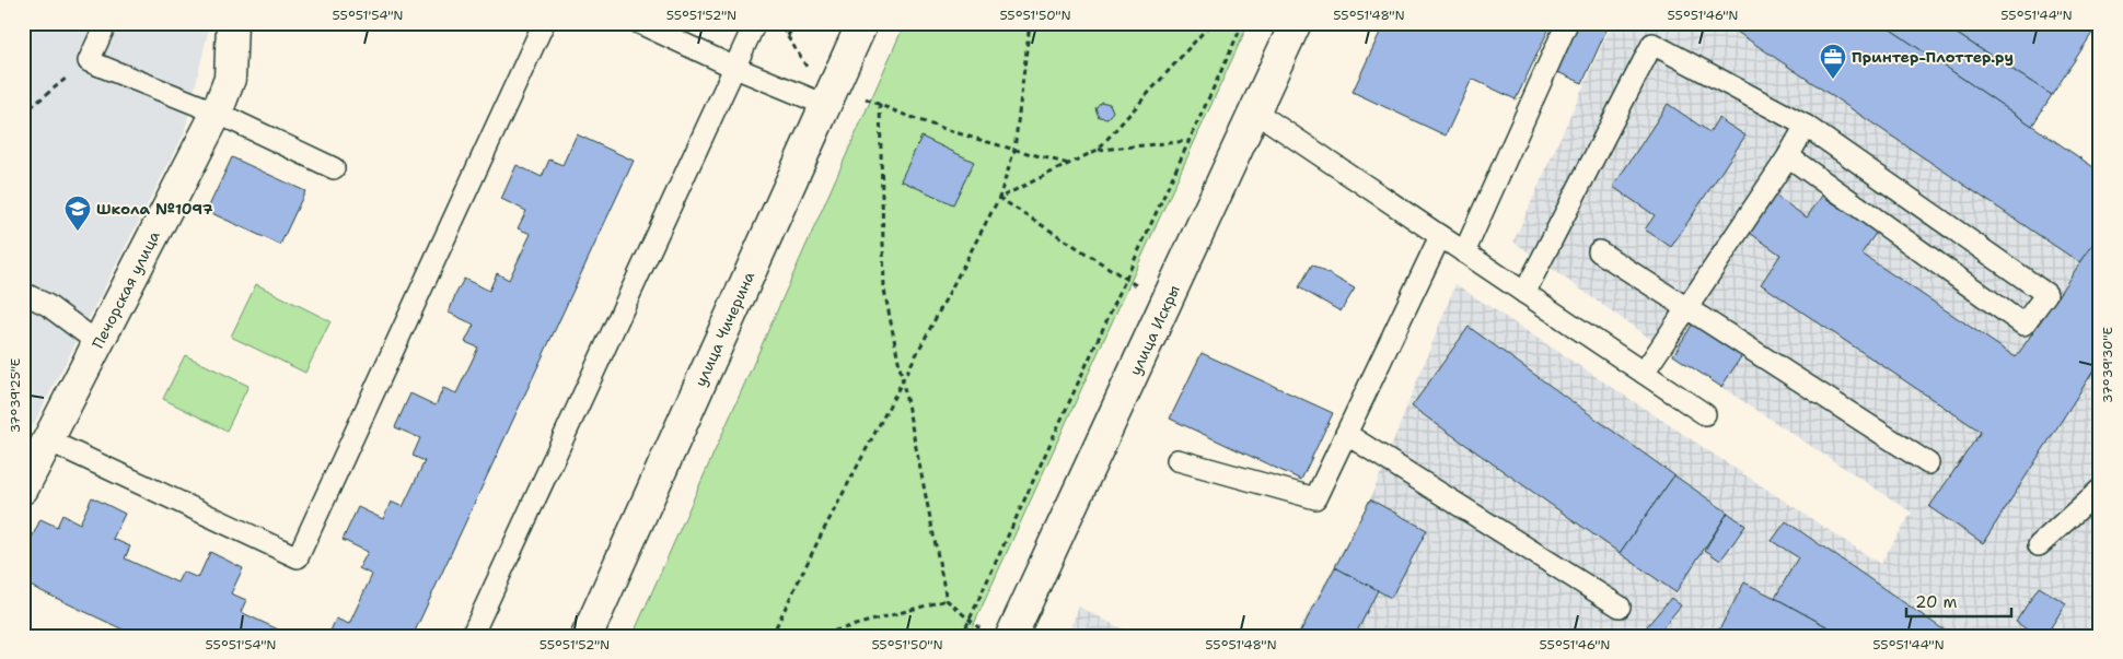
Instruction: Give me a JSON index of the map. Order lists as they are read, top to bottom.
{
  "streets": {
    "street": ["Печорская улица", "улица Чичерина", "улица Искры"]
  },
  "places": {
    "office": ["Принтер-Плоттер.ру"],
    "school or university": ["Школа №1097"]
  },
  "scale_bar": "20 m",
  "coordinates": [
    "55°51'54\"N",
    "55°51'52\"N",
    "55°51'50\"N",
    "55°51'48\"N",
    "55°51'46\"N",
    "55°51'44\"N",
    "37°39'30\"E",
    "37°39'25\"E"
  ]
}
